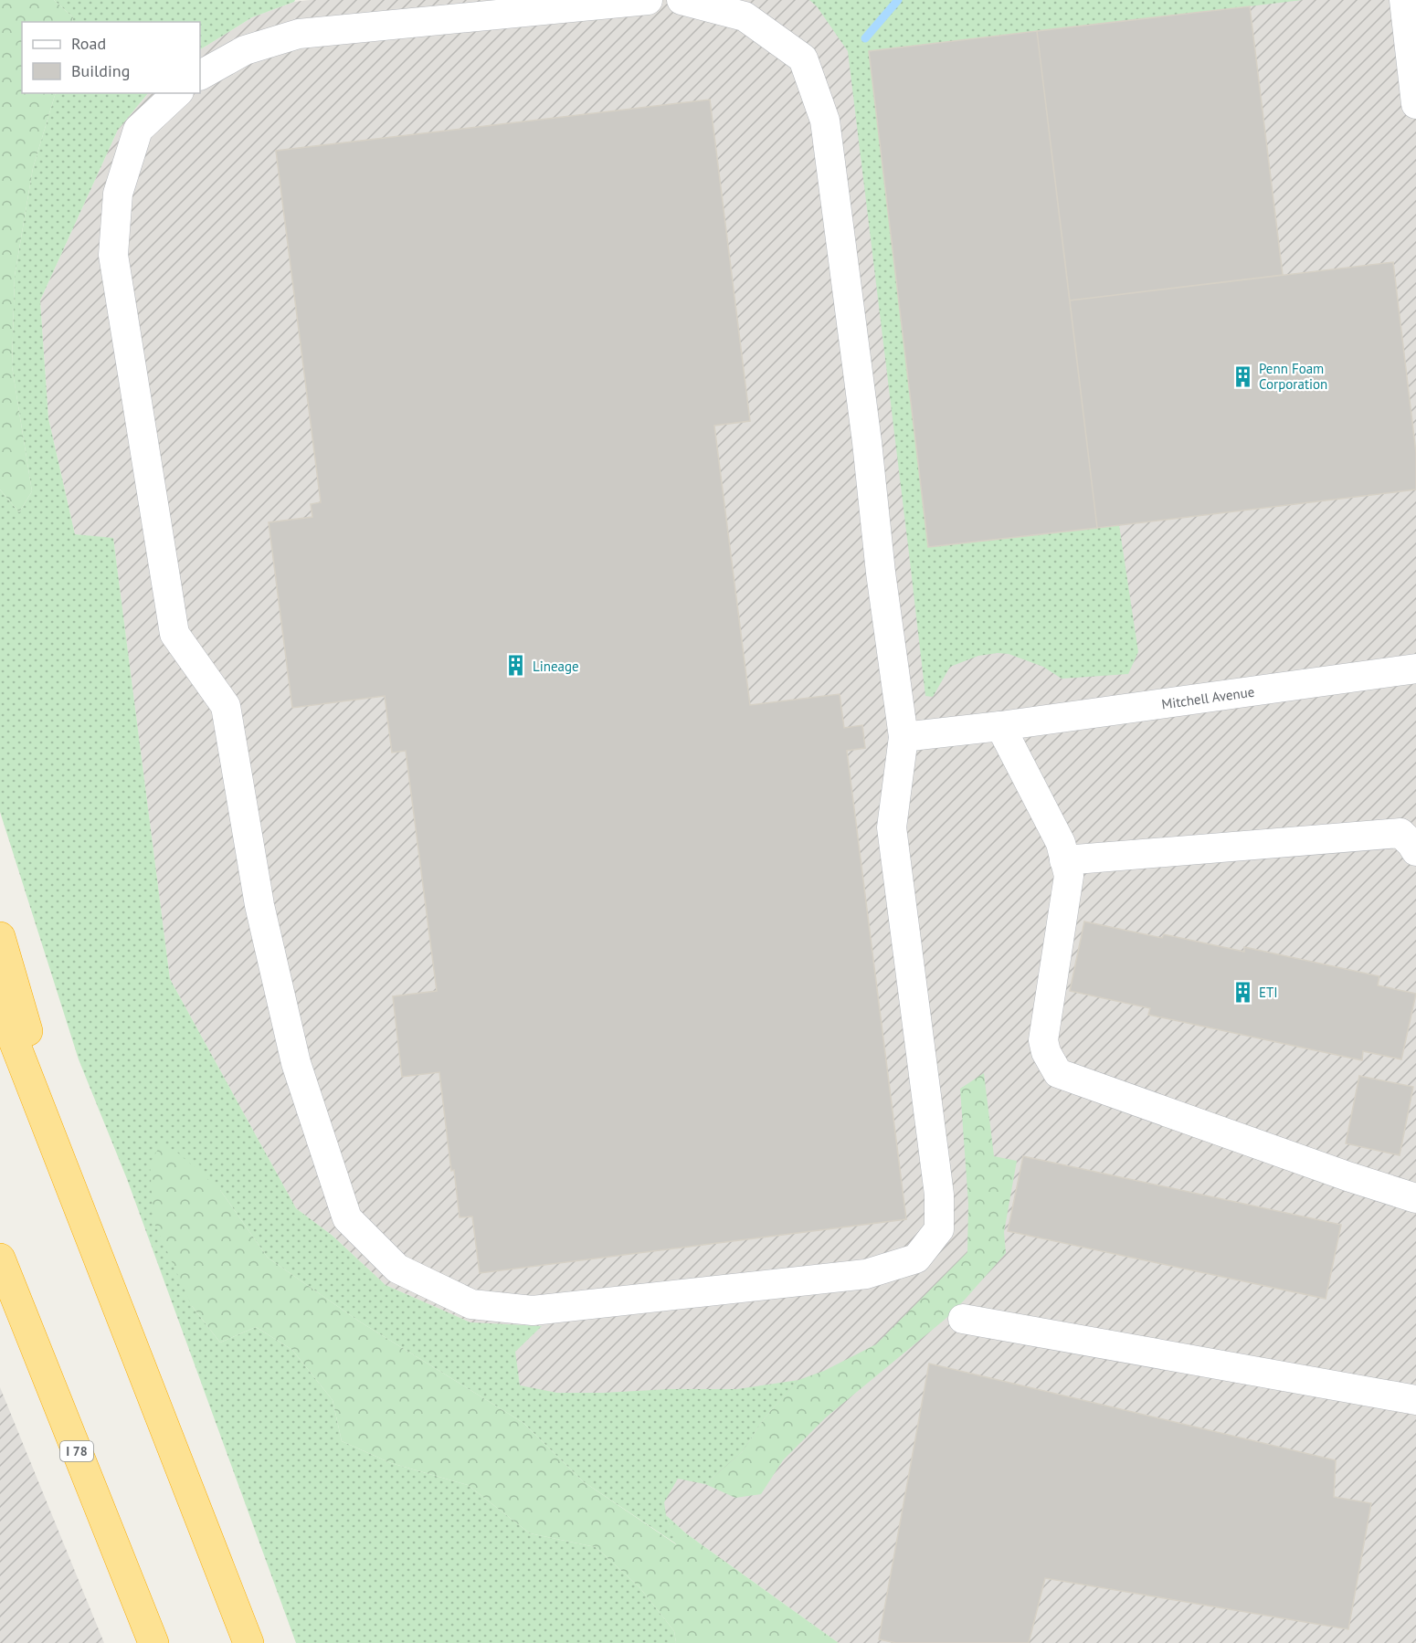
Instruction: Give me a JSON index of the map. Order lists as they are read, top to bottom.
{
  "streets": {
    "highway": ["I 78"],
    "street": ["Mitchell Avenue"]
  },
  "places": {
    "building": ["Penn Foam Corporation", "Lineage", "ETI"]
  },
  "legend": ["Road", "Building"]
}
